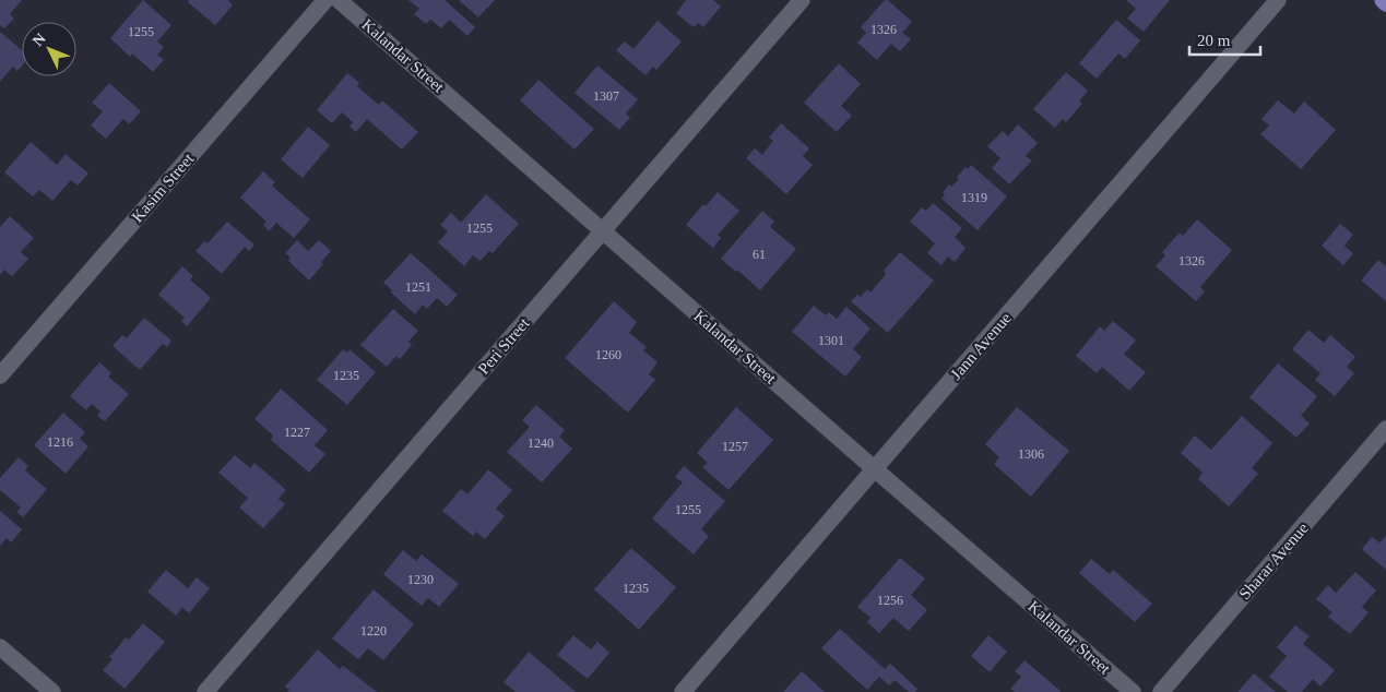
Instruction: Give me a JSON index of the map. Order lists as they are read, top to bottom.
{
  "streets": {
    "street": [
      "Kalandar Street",
      "Kasim Street",
      "Peri Street",
      "Jann Avenue",
      "Sharar Avenue"
    ]
  },
  "crossings": [
    ["Kalandar Street", "Peri Street"],
    ["Kalandar Street", "Jann Avenue"]
  ],
  "house_numbers": [
    "1326",
    "1255",
    "1307",
    "1319",
    "1255",
    "61",
    "1326",
    "1251",
    "1301",
    "1260",
    "1235",
    "1227",
    "1216",
    "1240",
    "1257",
    "1306",
    "1255",
    "1230",
    "1235",
    "1256",
    "1220"
  ],
  "scale_bar": "20 m",
  "north": "top left"
}
